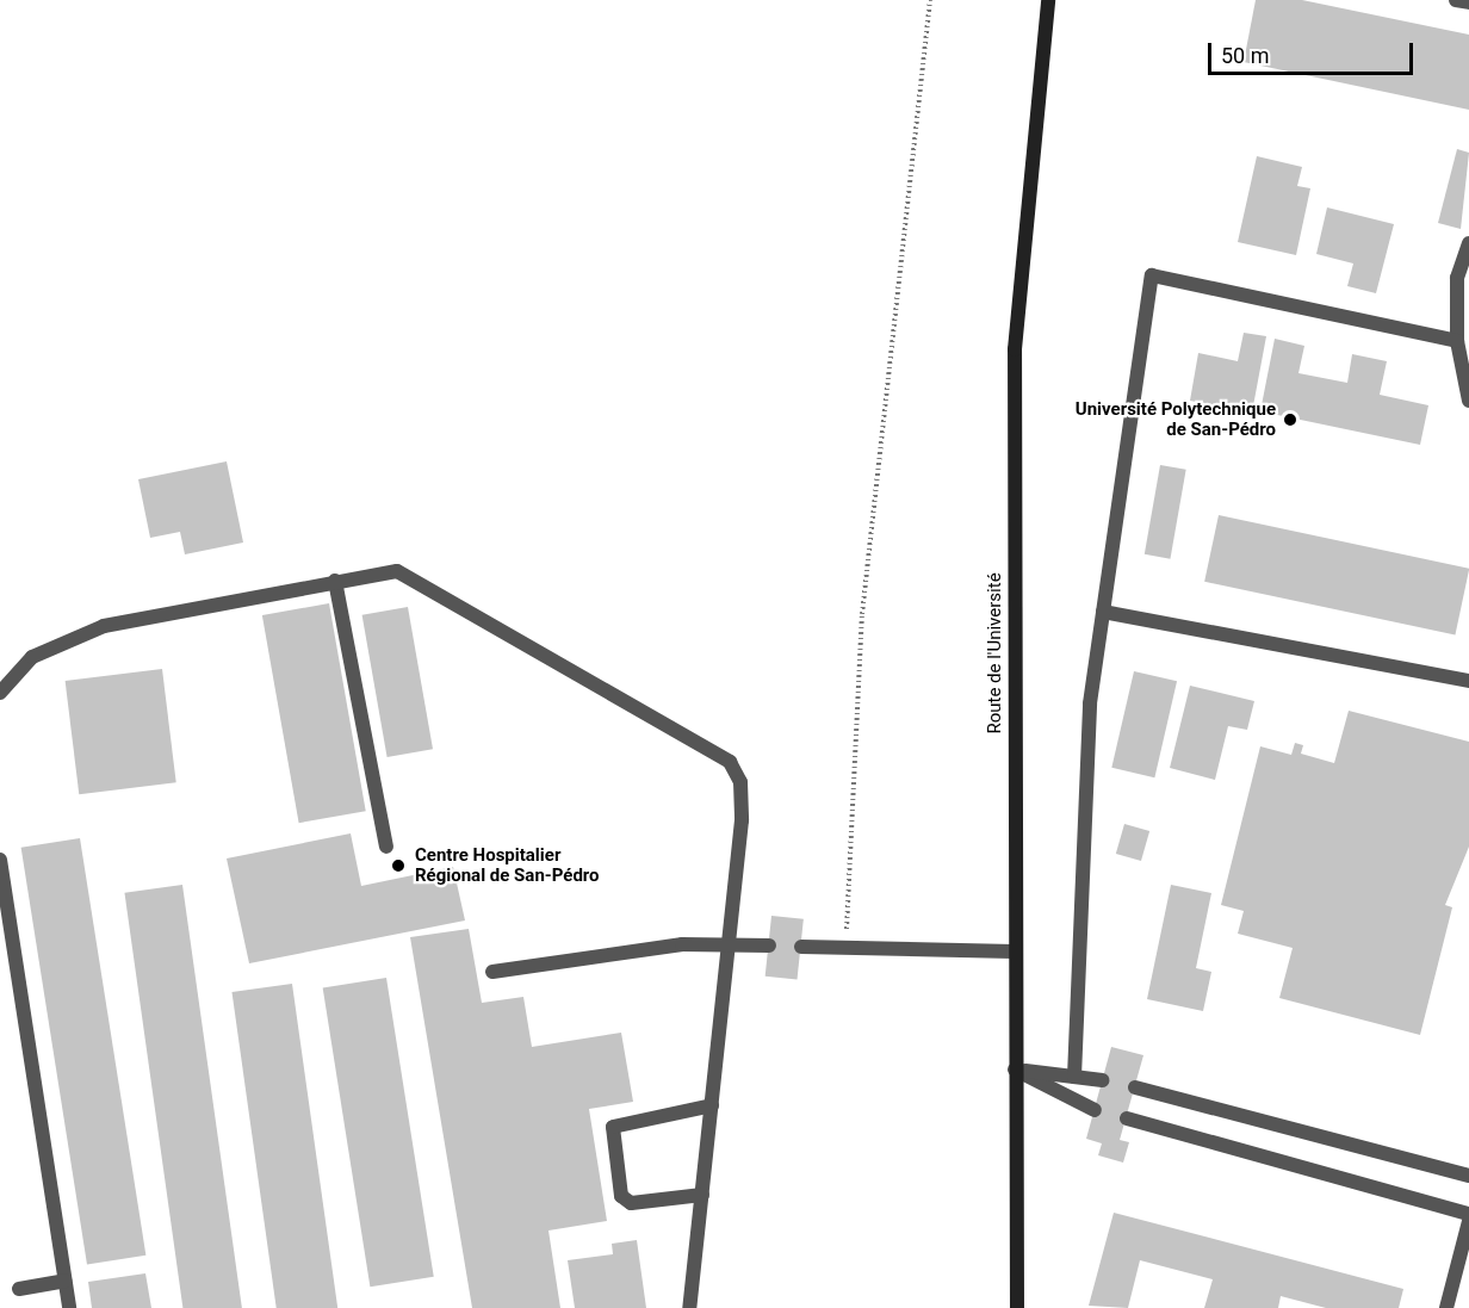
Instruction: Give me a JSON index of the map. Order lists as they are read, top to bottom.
{
  "streets": {
    "street": ["Route de l'Université"]
  },
  "places": ["Université Polytechnique de San-Pédro", "Centre Hospitalier Régional de San-Pédro"],
  "scale_bar": "50 m"
}
